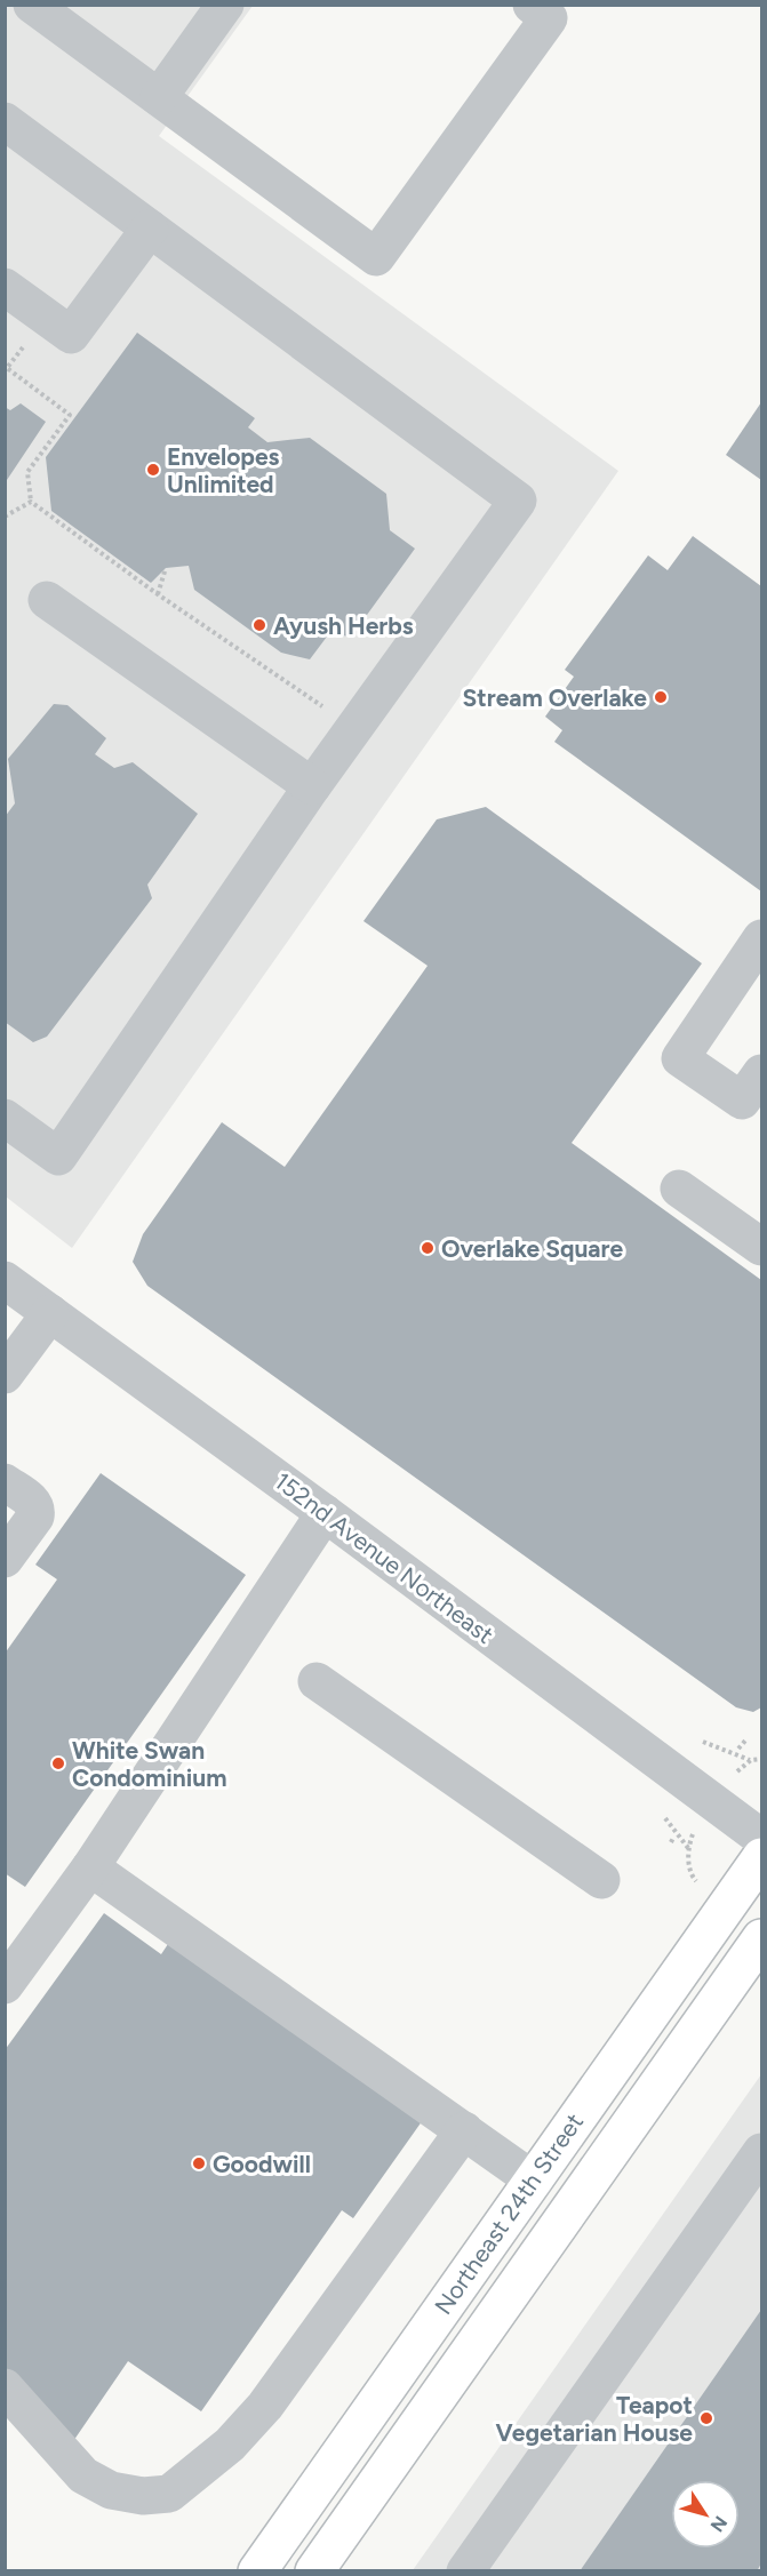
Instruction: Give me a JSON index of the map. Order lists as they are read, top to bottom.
{
  "streets": {
    "main road": ["Northeast 24th Street"],
    "street": ["152nd Avenue Northeast"]
  },
  "places": [
    "Envelopes Unlimited",
    "Ayush Herbs",
    "Stream Overlake",
    "Overlake Square",
    "White Swan Condominium",
    "Goodwill",
    "Teapot Vegetarian House"
  ],
  "north": "bottom right"
}
